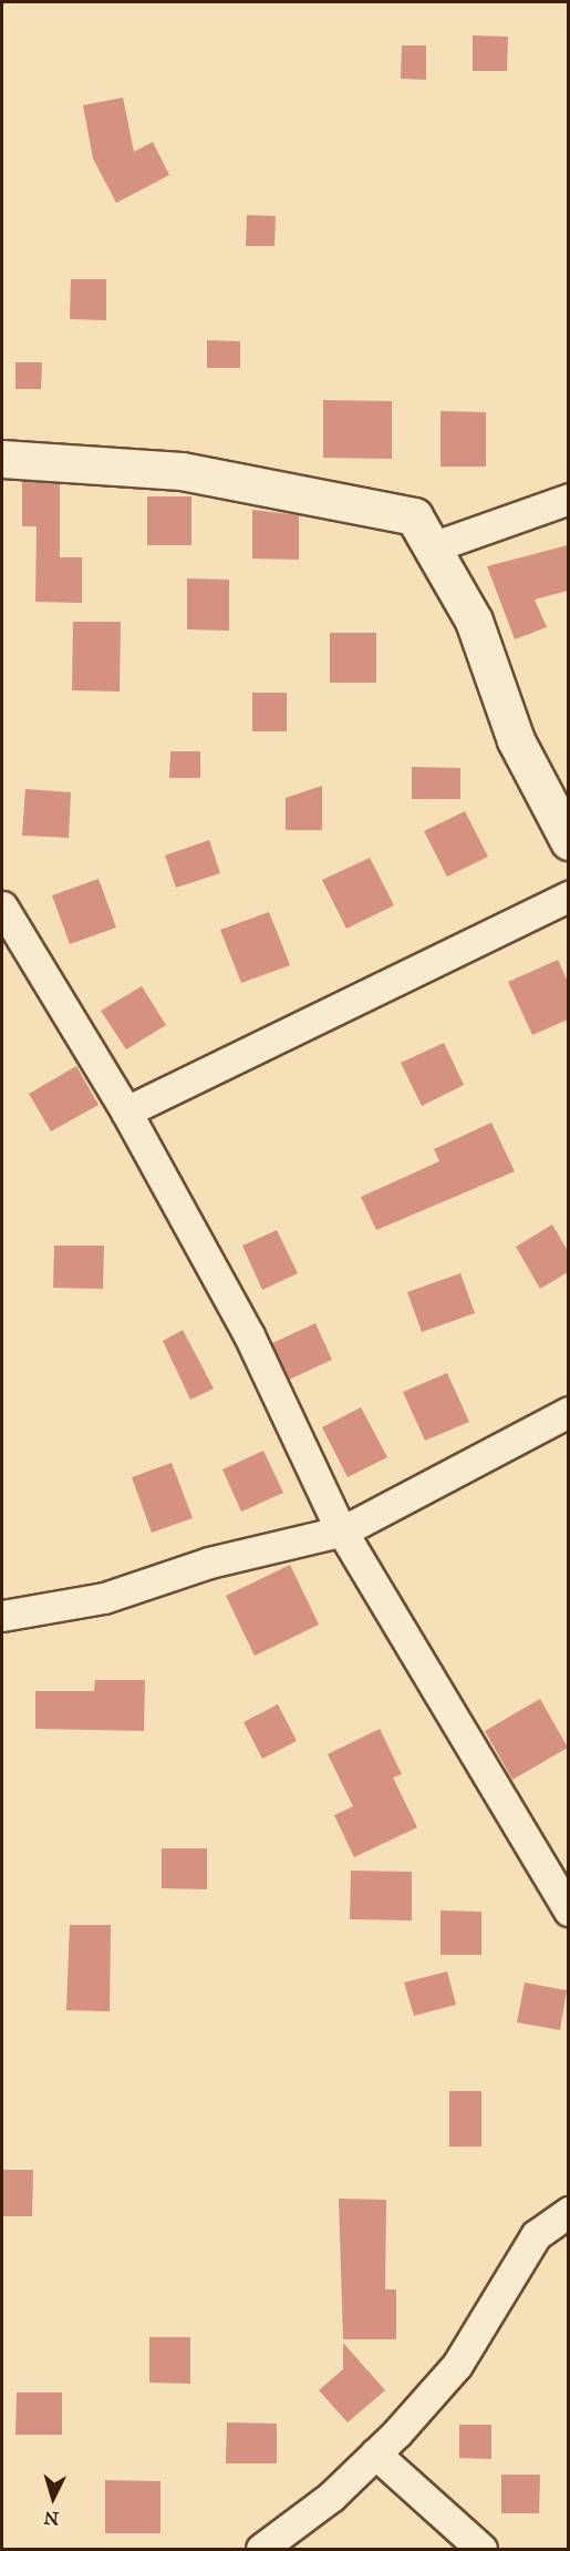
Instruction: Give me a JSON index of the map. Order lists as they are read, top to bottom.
{
  "north": "bottom"
}
